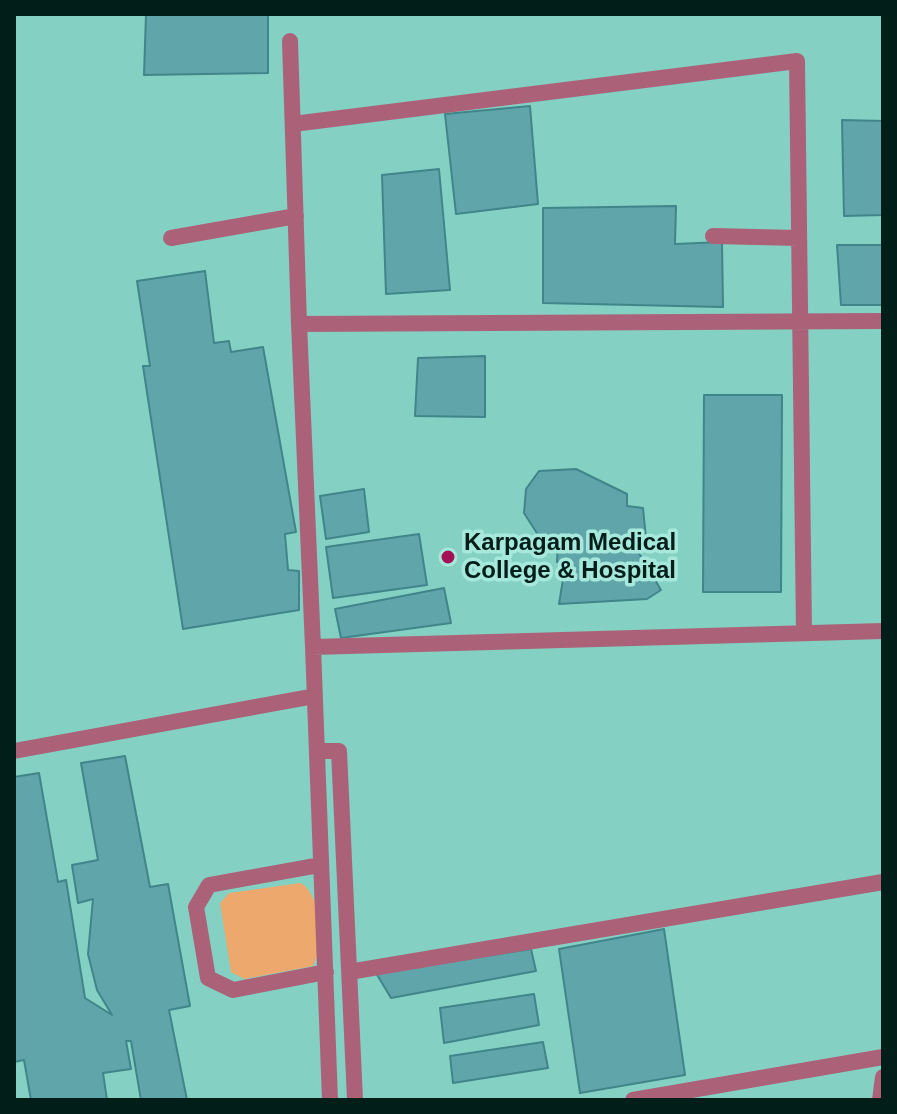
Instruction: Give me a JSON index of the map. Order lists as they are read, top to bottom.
{
  "places": ["Karpagam Medical College & Hospital"]
}
